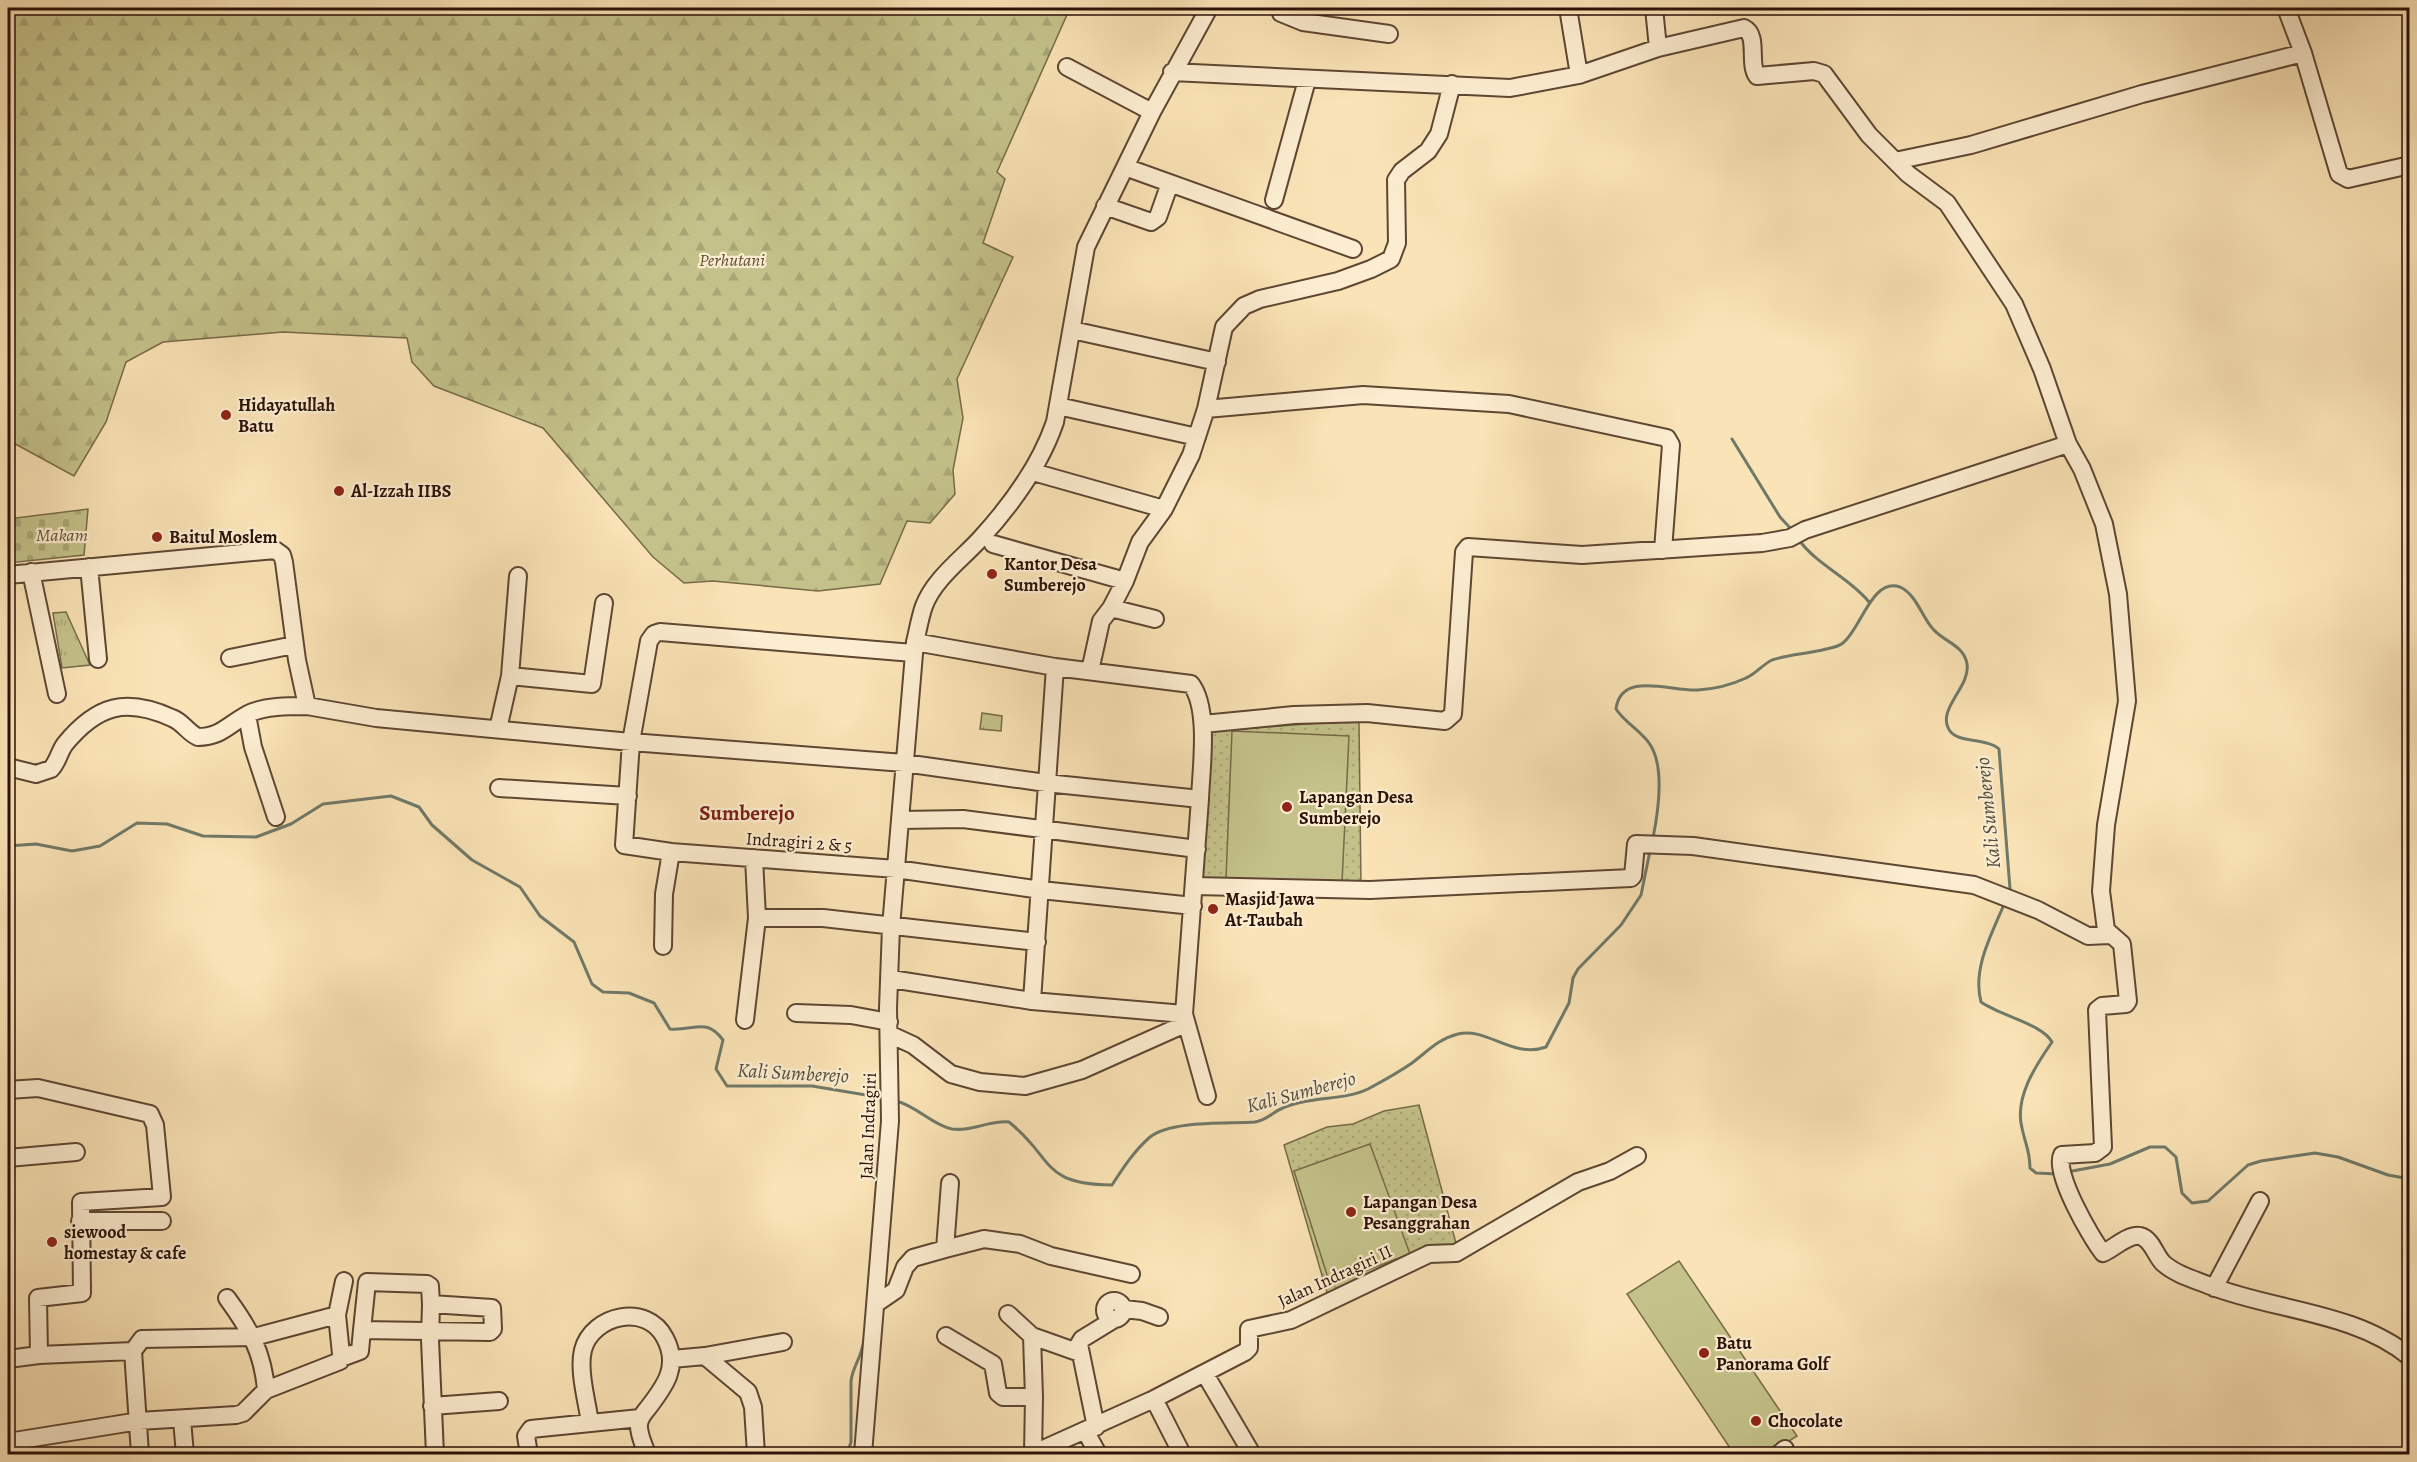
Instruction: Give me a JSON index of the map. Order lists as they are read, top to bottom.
{
  "streets": {
    "street": ["Indragiri 2 & 5", "Jalan Indragiri", "Jalan Indragiri II"]
  },
  "crossings": [
    ["Indragiri 2 & 5", "Jalan Indragiri"]
  ],
  "districts": ["Sumberejo"],
  "water": ["Kali Sumberejo"],
  "parks": ["Perhutani", "Makam"],
  "places": [
    "Hidayatullah Batu",
    "Al-Izzah IIBS",
    "Baitul Moslem",
    "Kantor Desa Sumberejo",
    "Lapangan Desa Sumberejo",
    "Masjid Jawa At-Taubah",
    "Lapangan Desa Pesanggrahan",
    "siewood homestay & cafe",
    "Batu Panorama Golf",
    "Chocolate"
  ]
}
